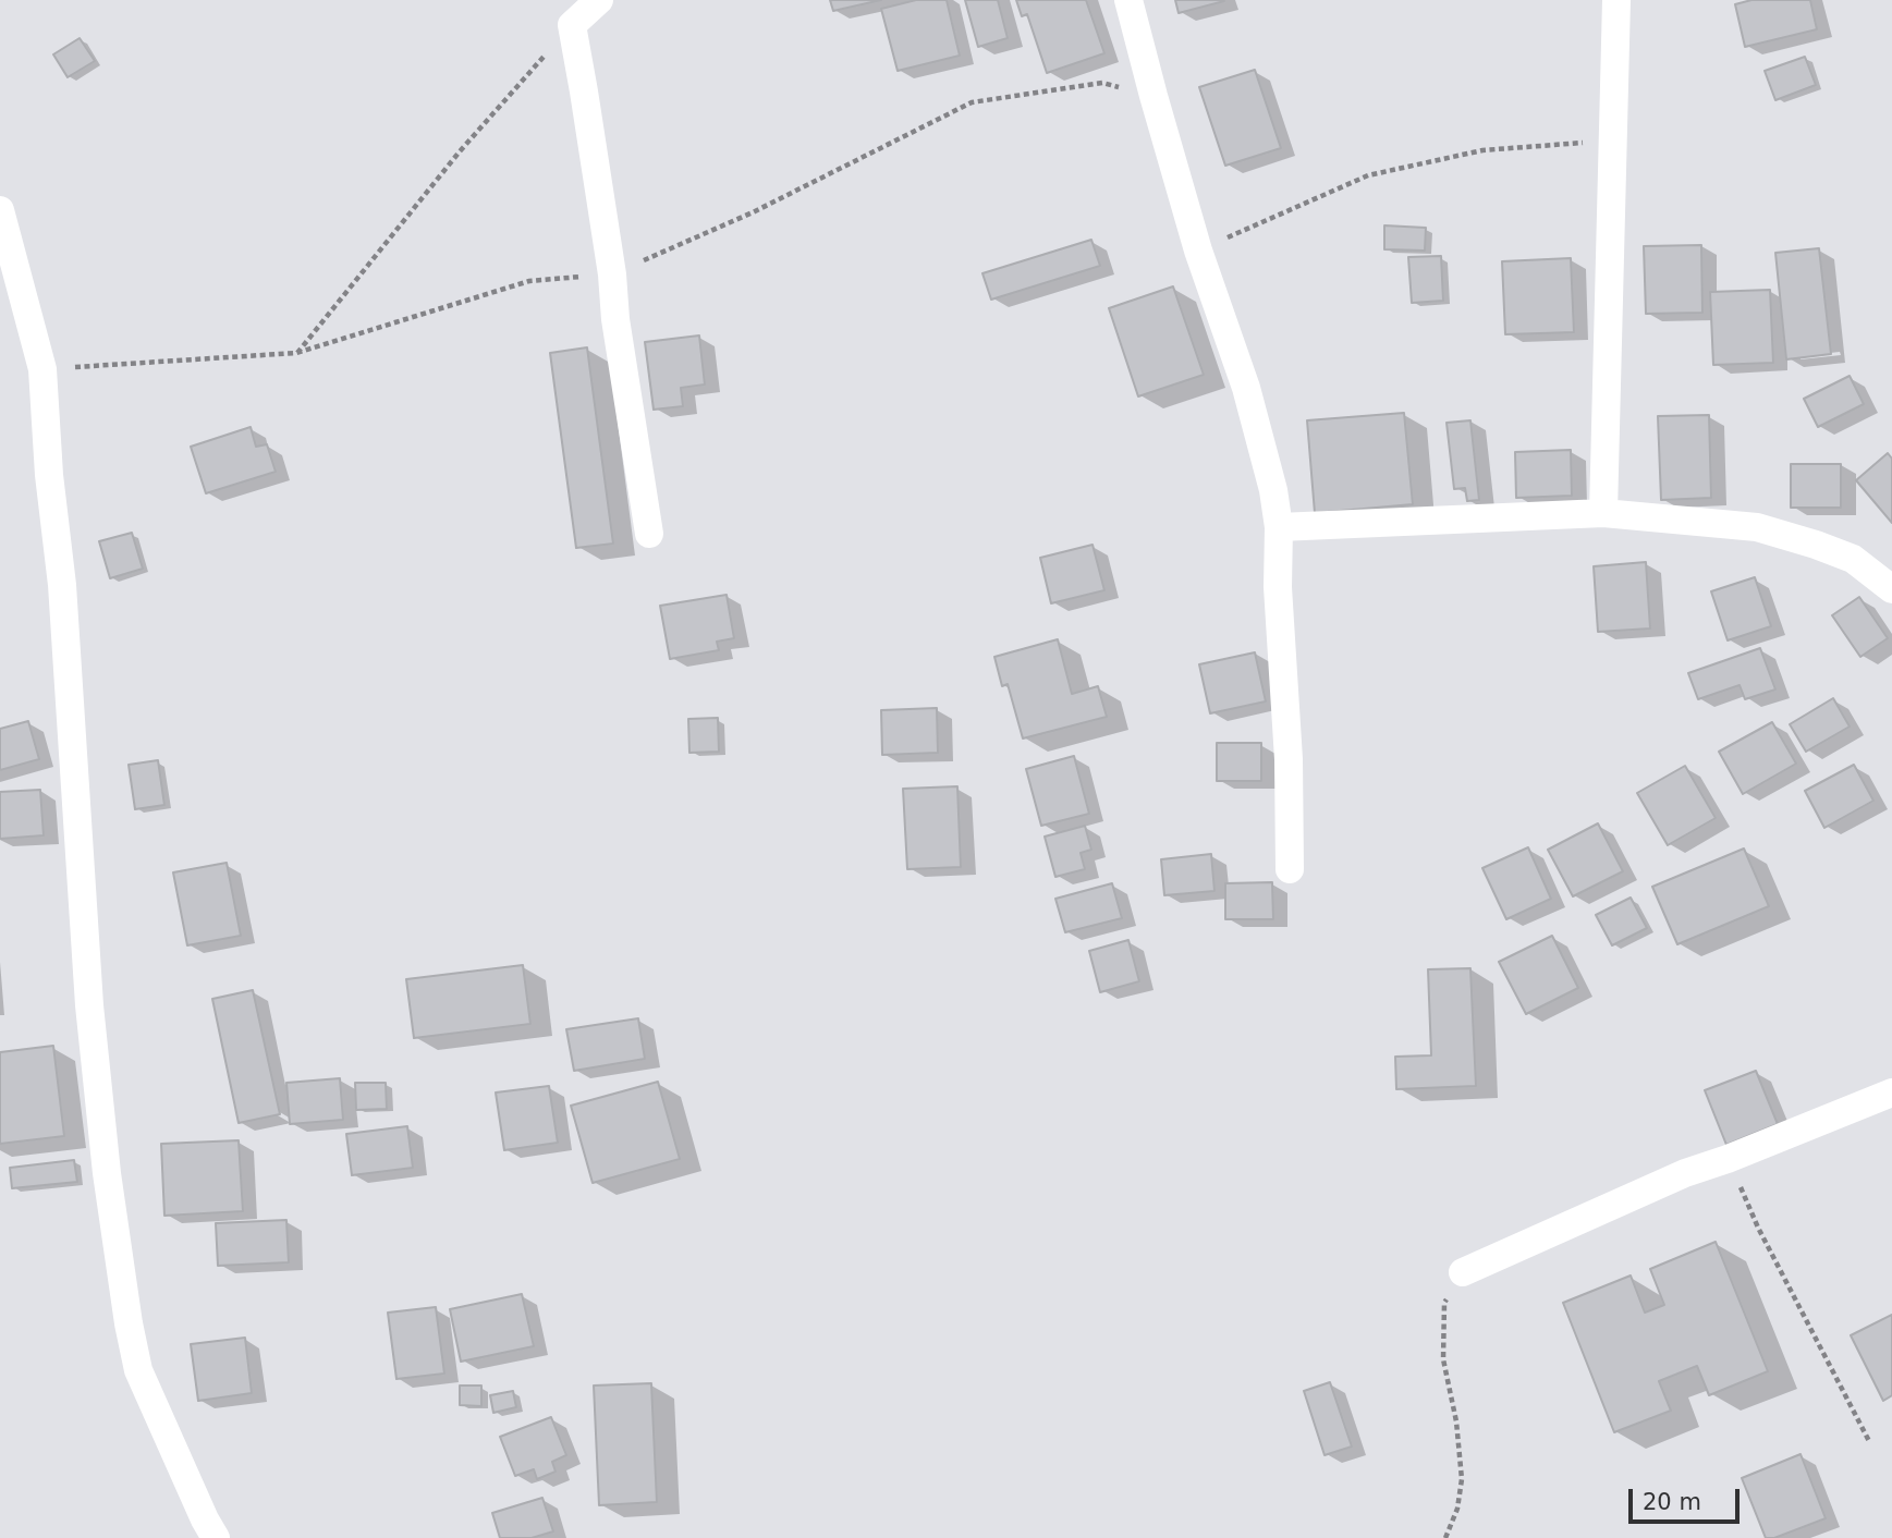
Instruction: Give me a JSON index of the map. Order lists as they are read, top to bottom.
{
  "scale_bar": "20 m"
}
